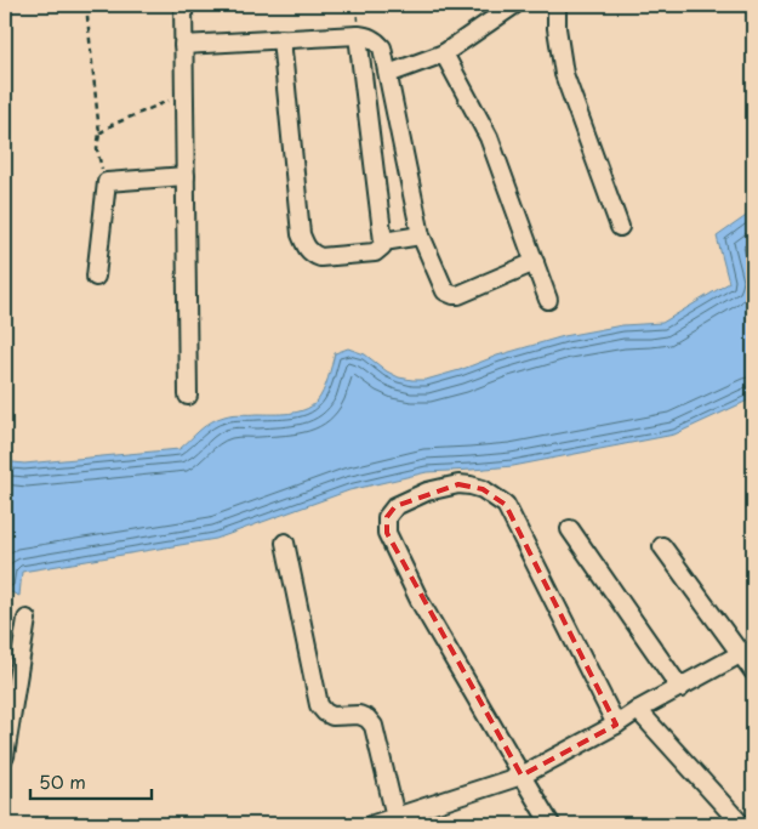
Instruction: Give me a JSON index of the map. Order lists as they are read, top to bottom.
{
  "scale_bar": "50 m"
}
